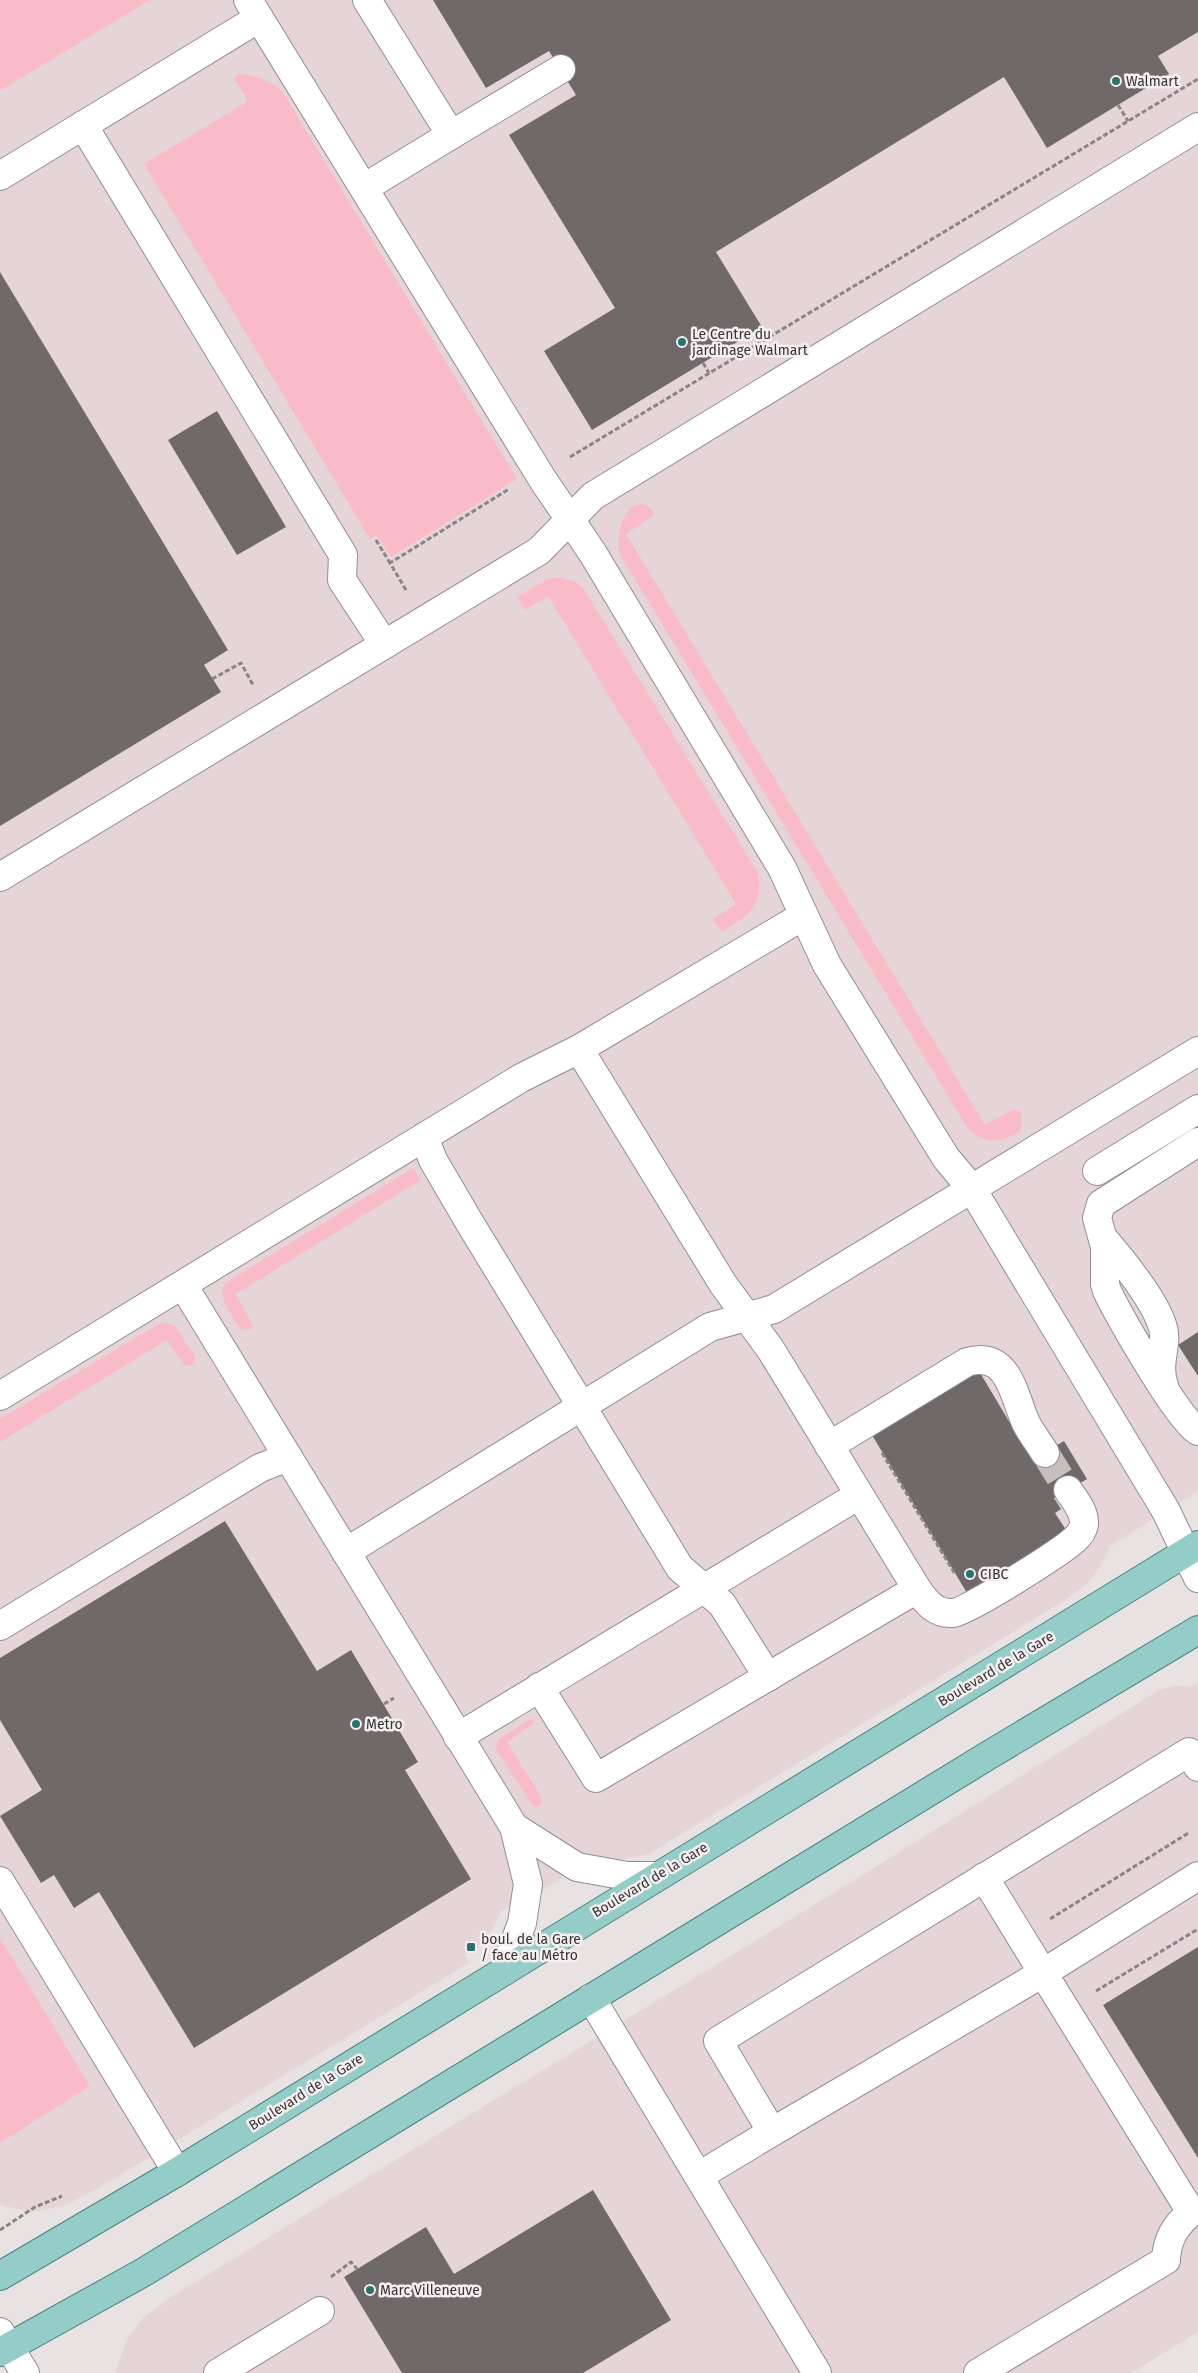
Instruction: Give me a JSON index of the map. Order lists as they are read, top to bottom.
{
  "streets": {
    "main road": ["Boulevard de la Gare"]
  },
  "places": {
    "other": [
      "Walmart",
      "Le Centre du jardinage Walmart",
      "CIBC",
      "Metro",
      "Marc Villeneuve"
    ],
    "transit": ["boul. de la Gare / face au Métro"]
  }
}
